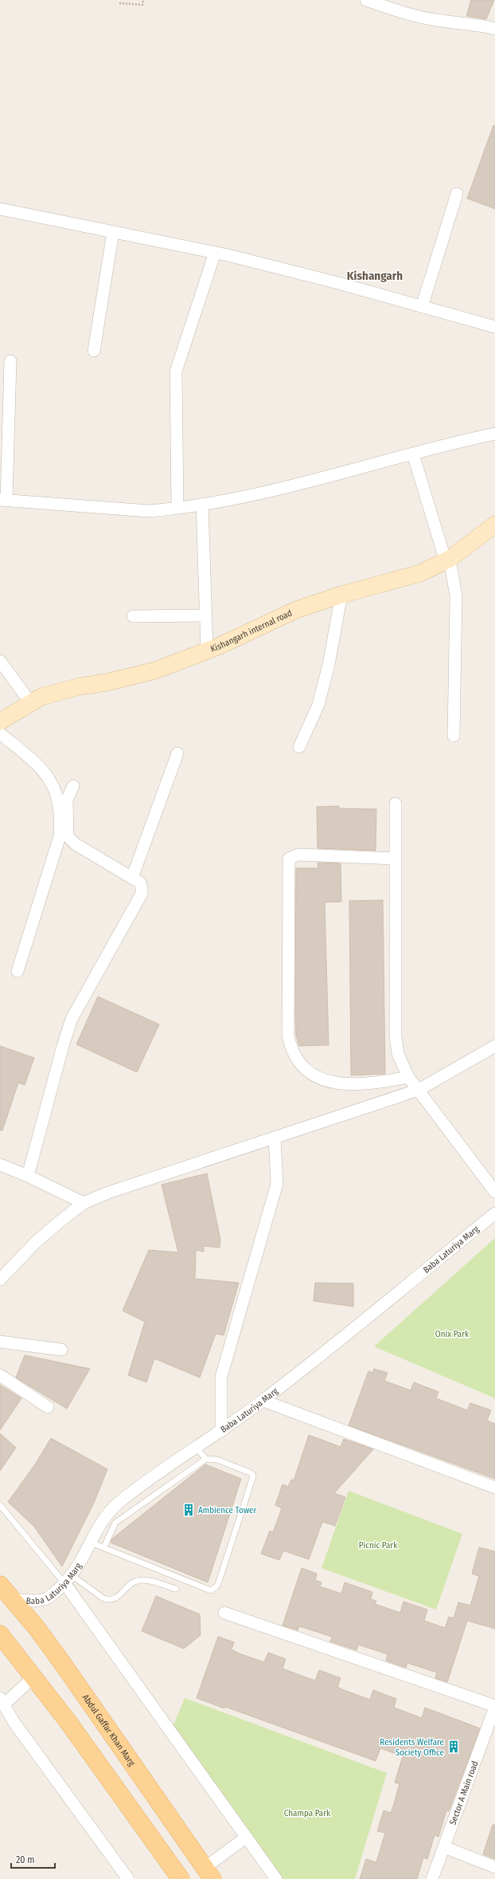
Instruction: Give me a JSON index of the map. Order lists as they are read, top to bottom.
{
  "streets": {
    "main road": ["Abdul Gaffar Khan Marg"],
    "street": ["Kishangarh internal road", "Baba Laturiya Marg", "Sector A Main road"]
  },
  "crossings": [
    ["Baba Laturiya Marg", "Abdul Gaffar Khan Marg"]
  ],
  "districts": ["Kishangarh"],
  "parks": ["Onix Park", "Picnic Park", "Champa Park"],
  "places": {
    "building": ["Ambience Tower", "Residents Welfare Society Office"]
  },
  "scale_bar": "20 m"
}
